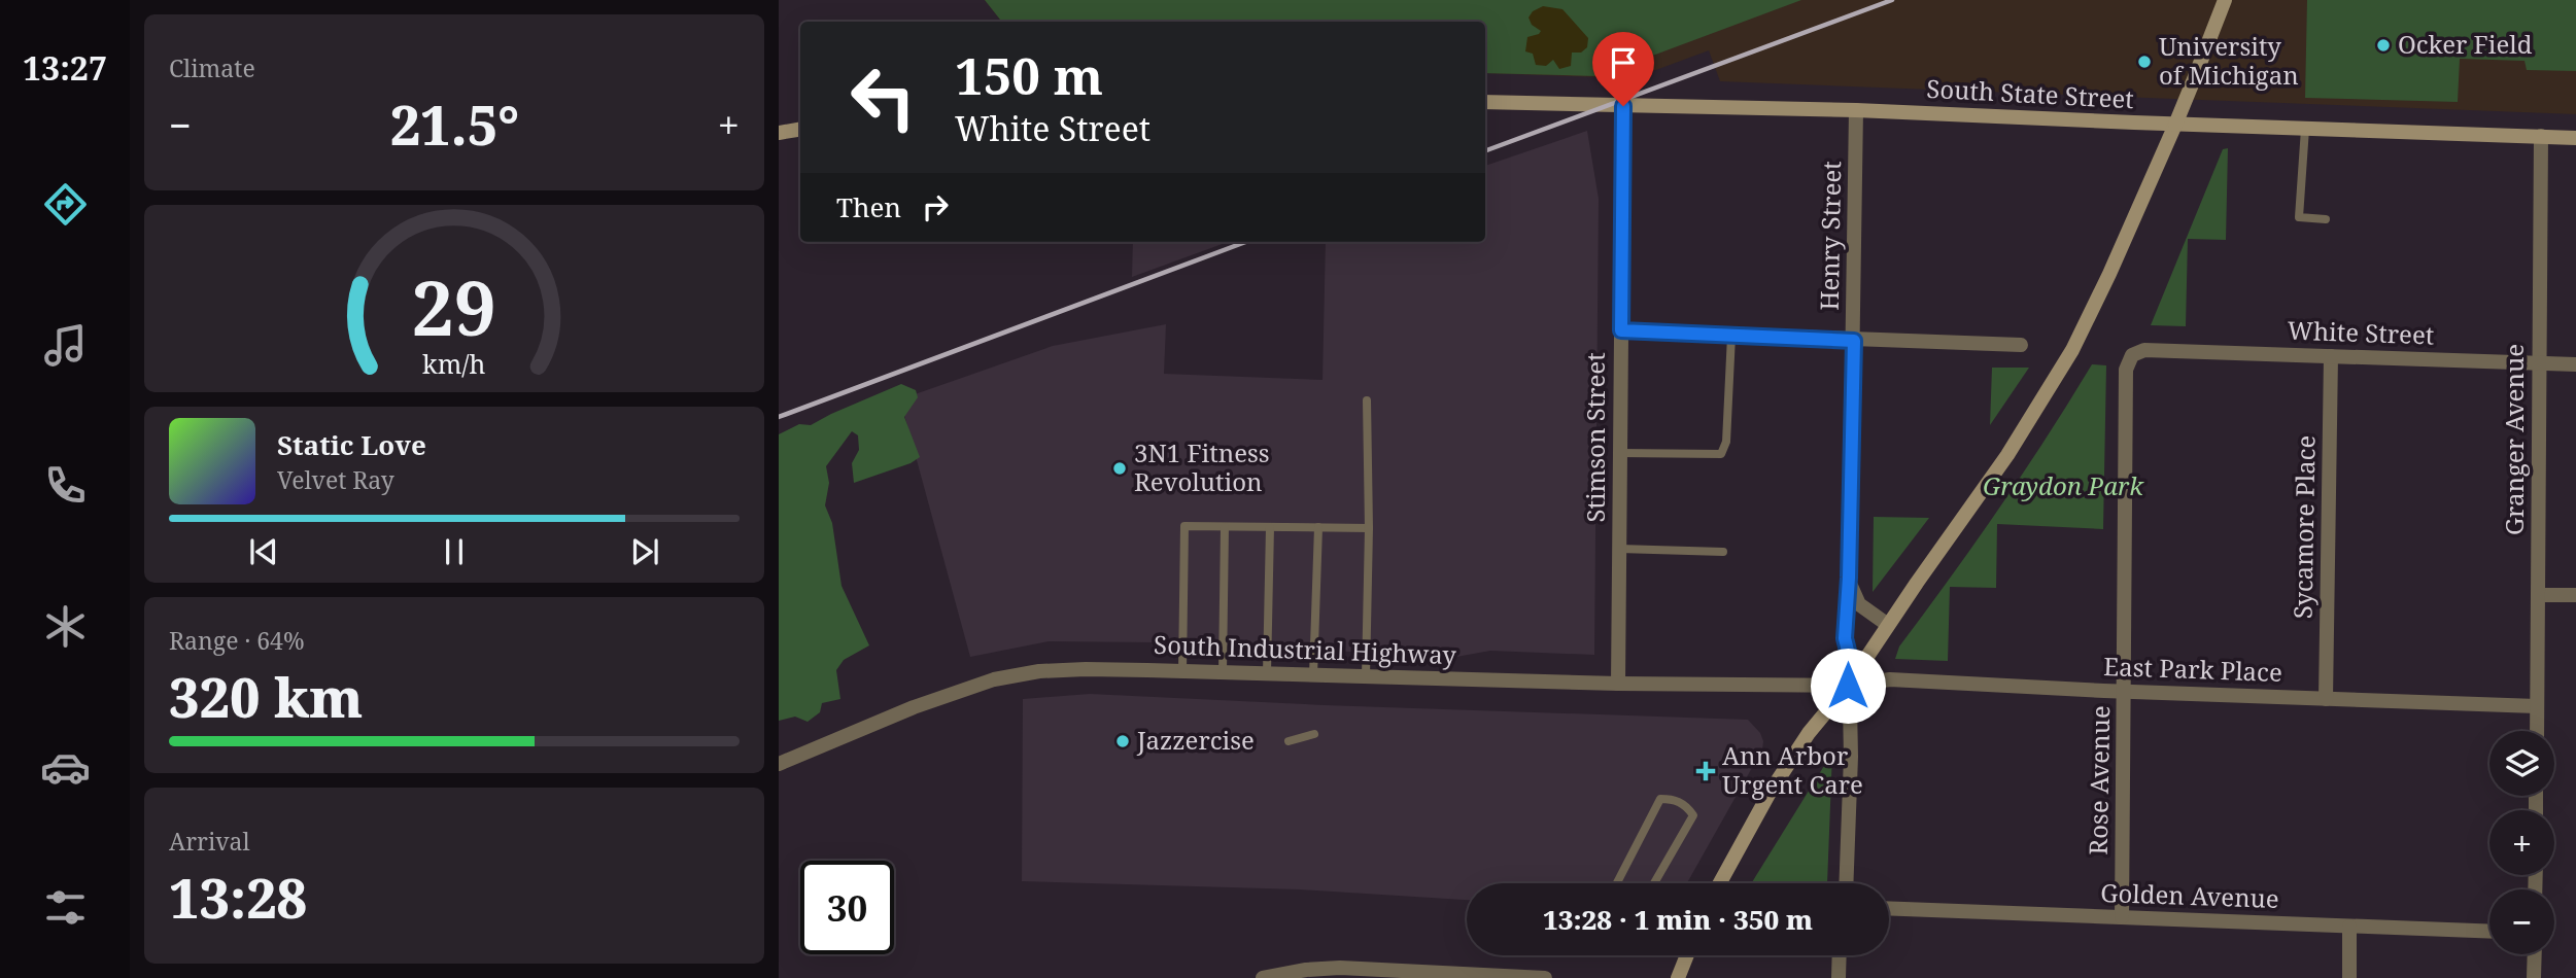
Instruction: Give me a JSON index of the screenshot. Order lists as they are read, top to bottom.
{
  "streets": {
    "main road": ["South State Street"],
    "street": [
      "Henry Street",
      "White Street",
      "Stimson Street",
      "Granger Avenue",
      "Sycamore Place",
      "South Industrial Highway",
      "East Park Place",
      "Rose Avenue",
      "Golden Avenue"
    ]
  },
  "crossings": [
    ["South State Street", "Henry Street"],
    ["South State Street", "Stimson Street"],
    ["South State Street", "Granger Avenue"],
    ["Henry Street", "South Industrial Highway"],
    ["Henry Street", "East Park Place"],
    ["White Street", "Granger Avenue"],
    ["White Street", "Sycamore Place"],
    ["White Street", "Rose Avenue"],
    ["Stimson Street", "South Industrial Highway"],
    ["Granger Avenue", "East Park Place"],
    ["Sycamore Place", "East Park Place"],
    ["South Industrial Highway", "East Park Place"],
    ["East Park Place", "Rose Avenue"],
    ["Rose Avenue", "Golden Avenue"]
  ],
  "parks": ["Graydon Park"],
  "places": {
    "other": [
      "Ocker Field",
      "University of Michigan",
      "3N1 Fitness Revolution",
      "Jazzercise"
    ],
    "health": ["Ann Arbor Urgent Care"]
  },
  "page": {
    "tabs": "13:27",
    "tile": [
      "Climate",
      ["Range · 64%", "320 km"],
      ["Arrival", "13:28"]
    ],
    "turn": ["150 m", "White Street"],
    "heat": ["−", "21.5°", "+"],
    "then": "Then",
    "song": ["Static Love", "Velvet Ray"],
    "map_buttons": ["+", "−"],
    "limit": "30",
    "trip": "13:28 · 1 min · 350 m",
    "gauge": ["29", "km/h"]
  }
}
